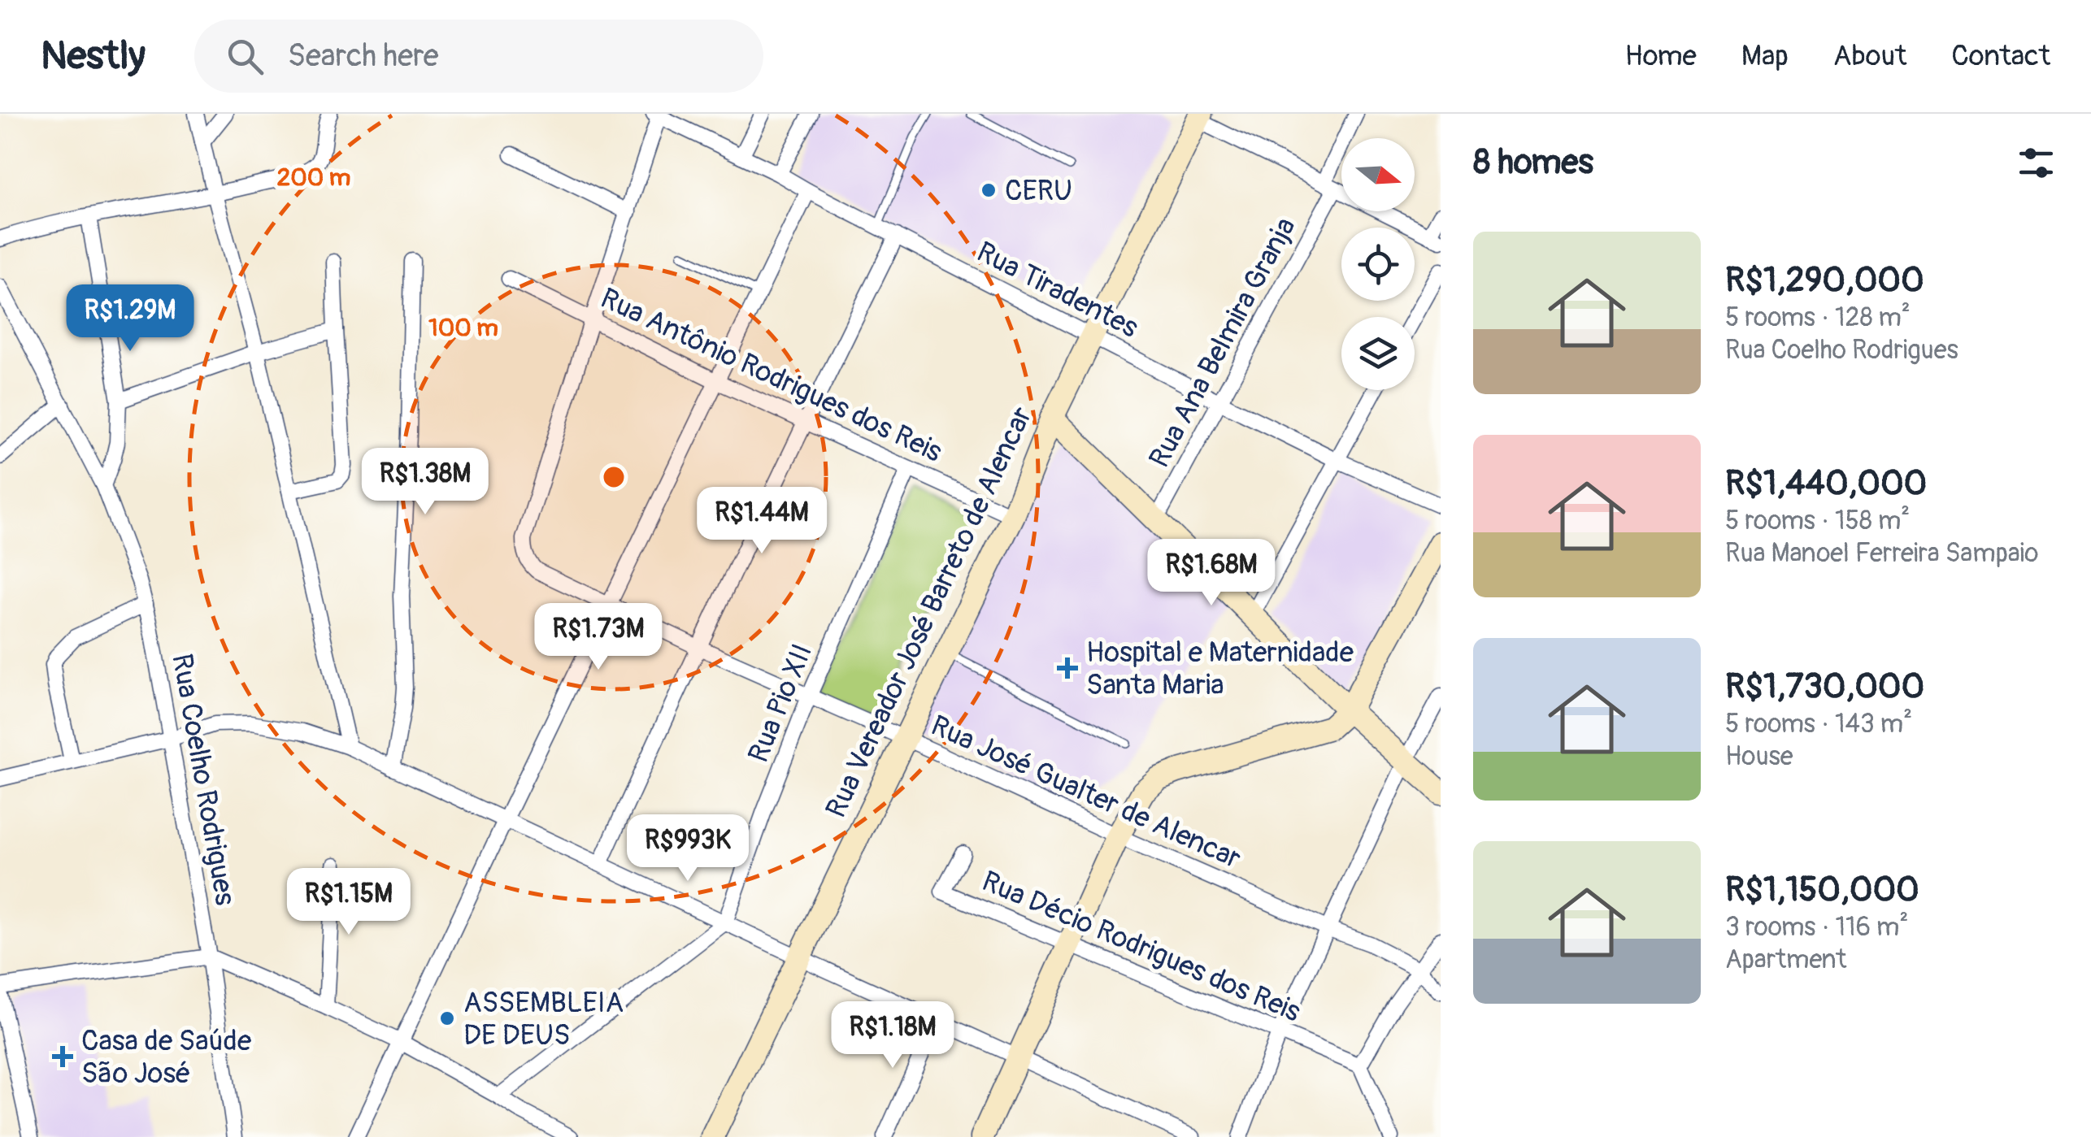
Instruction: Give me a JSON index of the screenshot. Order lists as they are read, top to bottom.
{
  "streets": {
    "main road": ["Rua Vereador José Barreto de Alencar"],
    "street": [
      "Rua Tiradentes",
      "Rua Ana Belmira Granja",
      "Rua Antônio Rodrigues dos Reis",
      "Rua Pio XII",
      "Rua Coelho Rodrigues",
      "Rua José Gualter de Alencar",
      "Rua Décio Rodrigues dos Reis"
    ]
  },
  "crossings": [
    ["Rua Tiradentes", "Rua Ana Belmira Granja"],
    ["Rua Tiradentes", "Rua Vereador José Barreto de Alencar"],
    ["Rua Antônio Rodrigues dos Reis", "Rua Vereador José Barreto de Alencar"],
    ["Rua Antônio Rodrigues dos Reis", "Rua Pio XII"],
    ["Rua Antônio Rodrigues dos Reis", "Rua José Gualter de Alencar"],
    ["Rua Vereador José Barreto de Alencar", "Rua José Gualter de Alencar"],
    ["Rua Pio XII", "Rua José Gualter de Alencar"]
  ],
  "places": {
    "other": ["CERU", "ASSEMBLEIA DE DEUS"],
    "health": ["Hospital e Maternidade Santa Maria", "Casa de Saúde São José"]
  },
  "north": "right",
  "page": {
    "header": "Nestly",
    "search": "Search here",
    "nav": [
      "Home",
      "Map",
      "About",
      "Contact"
    ],
    "heading": "8 homes",
    "list": [
      {
        "name": "R$1,290,000",
        "note": "5 rooms · 128 m² · Rua Coelho Rodrigues"
      },
      {
        "name": "R$1,440,000",
        "note": "5 rooms · 158 m² · Rua Manoel Ferreira Sampaio"
      },
      {
        "name": "R$1,730,000",
        "note": "5 rooms · 143 m² · House"
      },
      {
        "name": "R$1,150,000",
        "note": "3 rooms · 116 m² · Apartment"
      }
    ],
    "price": [
      "R$1.29M",
      "R$1.38M",
      "R$1.44M",
      "R$1.68M",
      "R$1.73M",
      "R$993K",
      "R$1.15M",
      "R$1.18M"
    ]
  },
  "rings": ["200 m", "100 m"]
}
